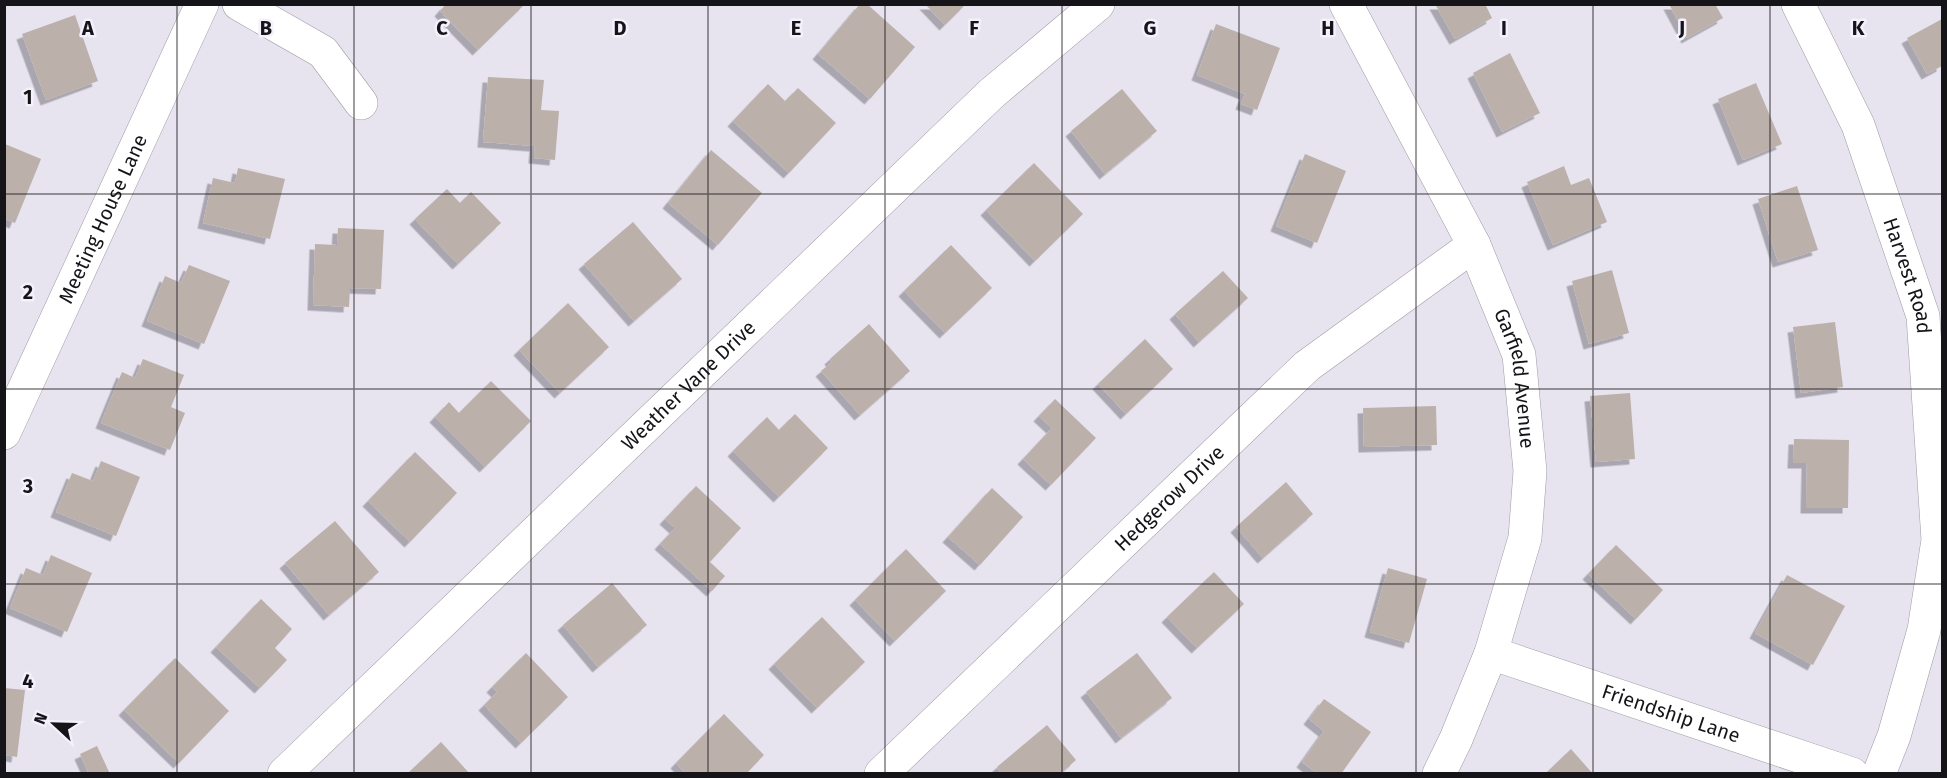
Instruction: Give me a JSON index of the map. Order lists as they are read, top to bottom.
{
  "streets": {
    "street": [
      "Meeting House Lane",
      "Harvest Road",
      "Garfield Avenue",
      "Weather Vane Drive",
      "Hedgerow Drive",
      "Friendship Lane"
    ]
  },
  "crossings": [
    ["Garfield Avenue", "Hedgerow Drive"],
    ["Garfield Avenue", "Friendship Lane"]
  ],
  "north": "left",
  "grid": {
    "columns": [
      "A",
      "B",
      "C",
      "D",
      "E",
      "F",
      "G",
      "H",
      "I",
      "J",
      "K"
    ],
    "rows": [
      "1",
      "2",
      "3",
      "4"
    ]
  }
}
